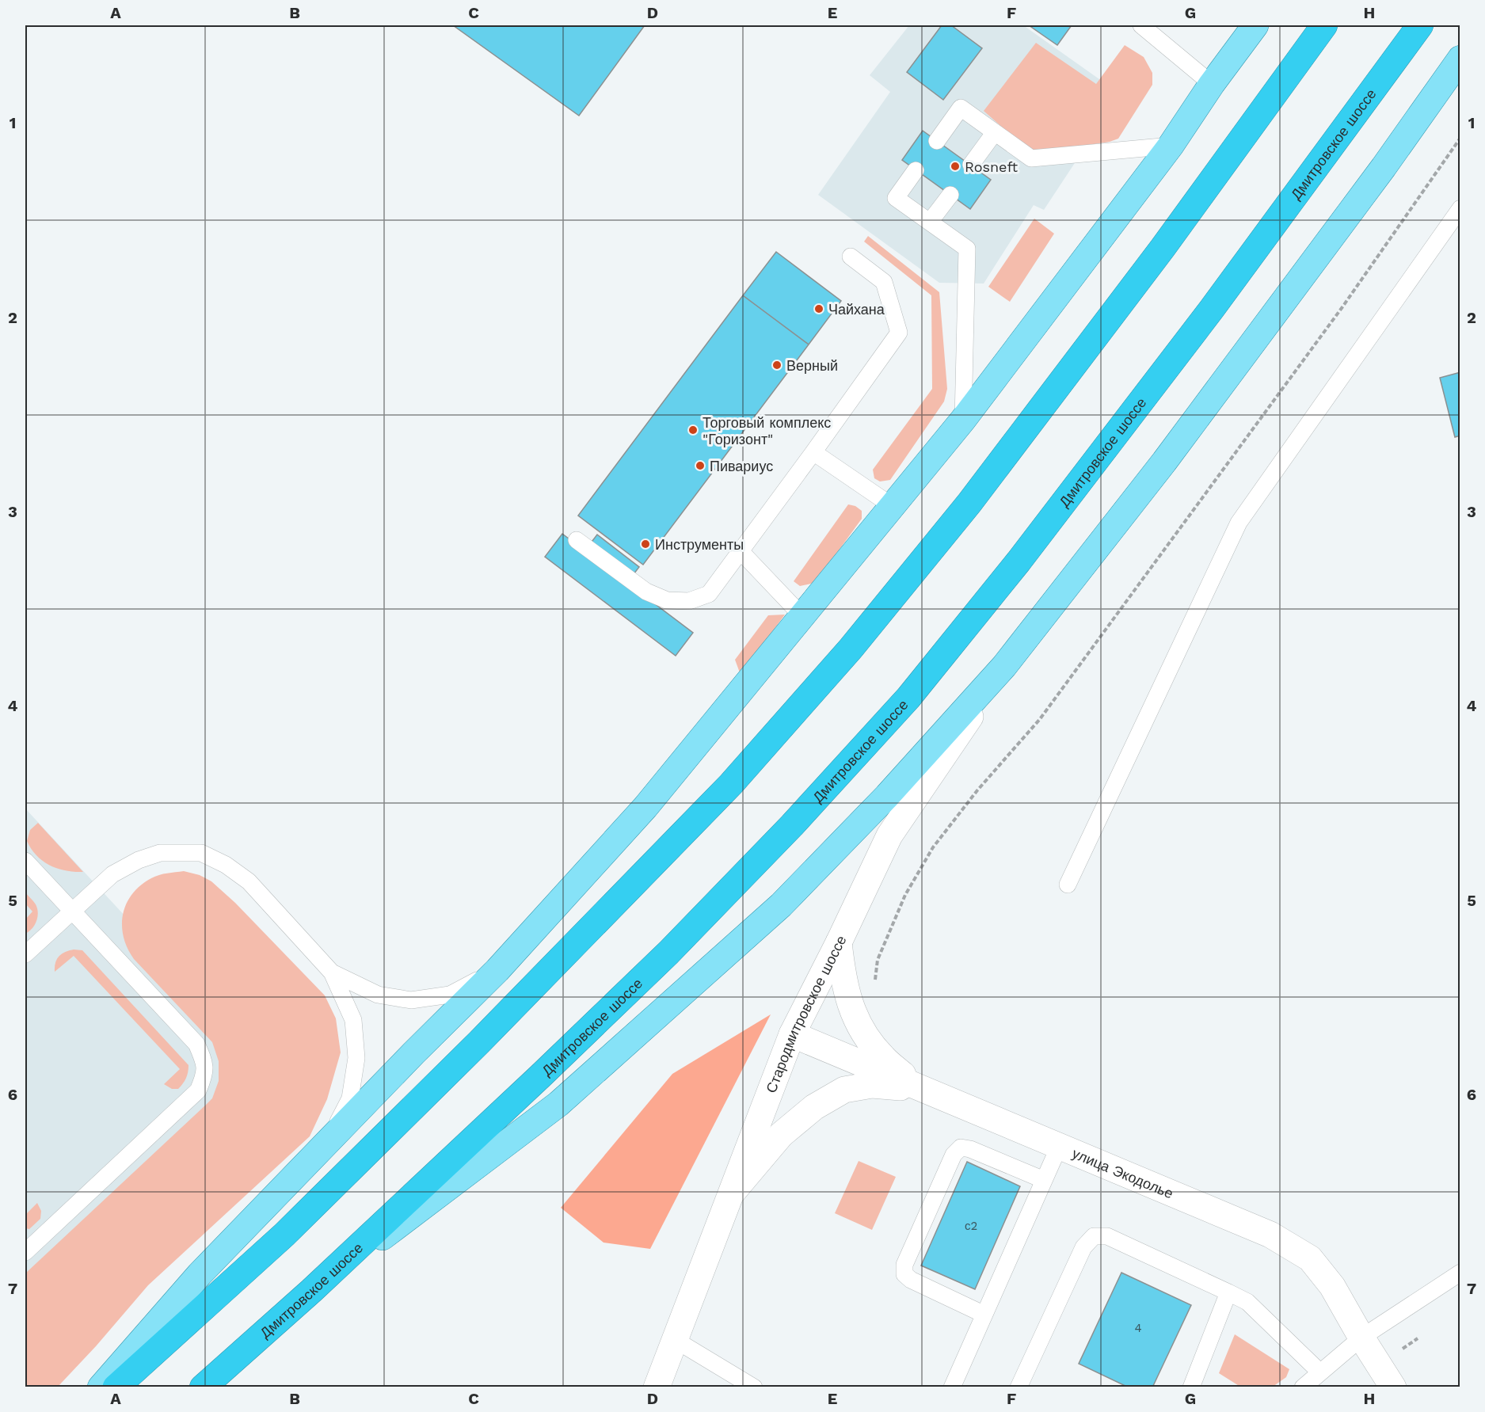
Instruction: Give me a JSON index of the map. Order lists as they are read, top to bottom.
{
  "streets": {
    "highway": ["Дмитровское шоссе"],
    "street": ["Стародмитровское шоссе", "улица Экодолье"]
  },
  "crossings": [
    ["Стародмитровское шоссе", "улица Экодолье"]
  ],
  "places": [
    "Rosneft",
    "Чайхана",
    "Верный",
    "Торговый комплекс \"Горизонт\"",
    "Пивариус",
    "Инструменты"
  ],
  "house_numbers": ["с2", "4"],
  "grid": {
    "columns": [
      "A",
      "B",
      "C",
      "D",
      "E",
      "F",
      "G",
      "H"
    ],
    "rows": [
      "1",
      "2",
      "3",
      "4",
      "5",
      "6",
      "7"
    ]
  }
}
